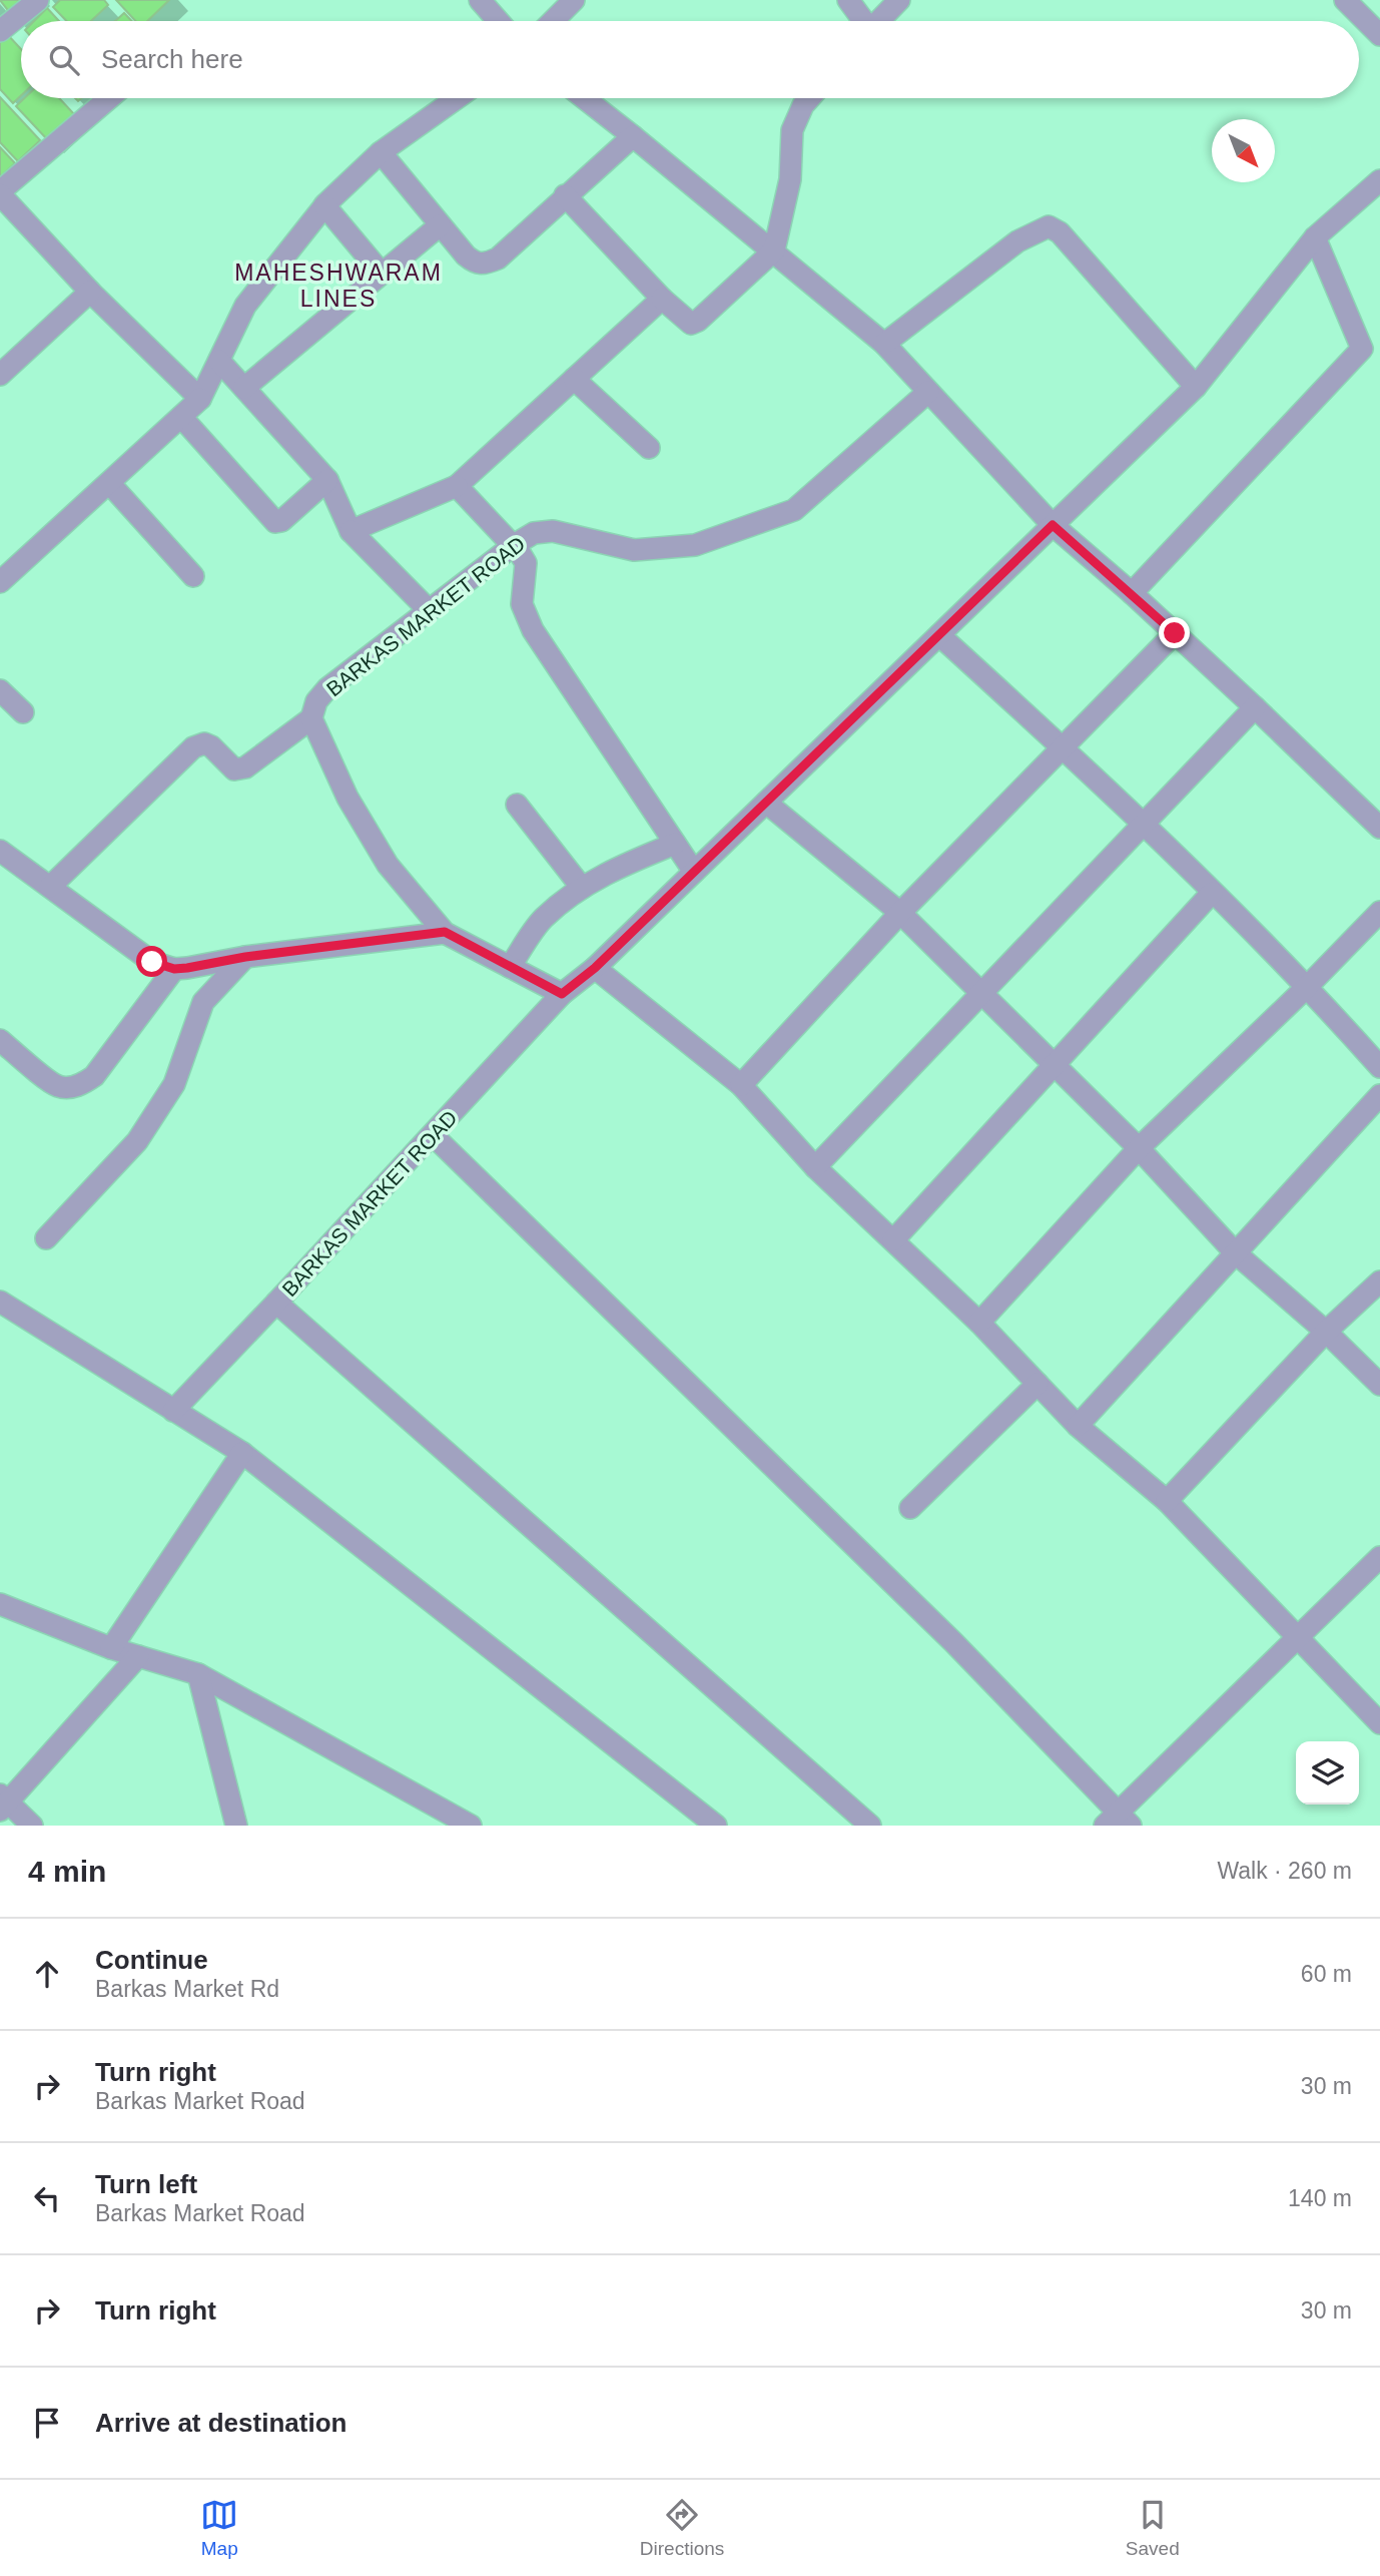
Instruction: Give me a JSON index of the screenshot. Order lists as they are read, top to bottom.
{
  "streets": {
    "street": ["BARKAS MARKET ROAD"]
  },
  "districts": ["MAHESHWARAM LINES"],
  "north": "bottom right",
  "page": {
    "search": "Search here",
    "heading": ["4 min", "Walk · 260 m"],
    "list": [
      ["Continue", "Barkas Market Rd", "60 m"],
      ["Turn right", "Barkas Market Road", "30 m"],
      ["Turn left", "Barkas Market Road", "140 m"],
      ["Turn right", "30 m"],
      "Arrive at destination"
    ],
    "nav": ["Map", "Directions", "Saved"]
  }
}
